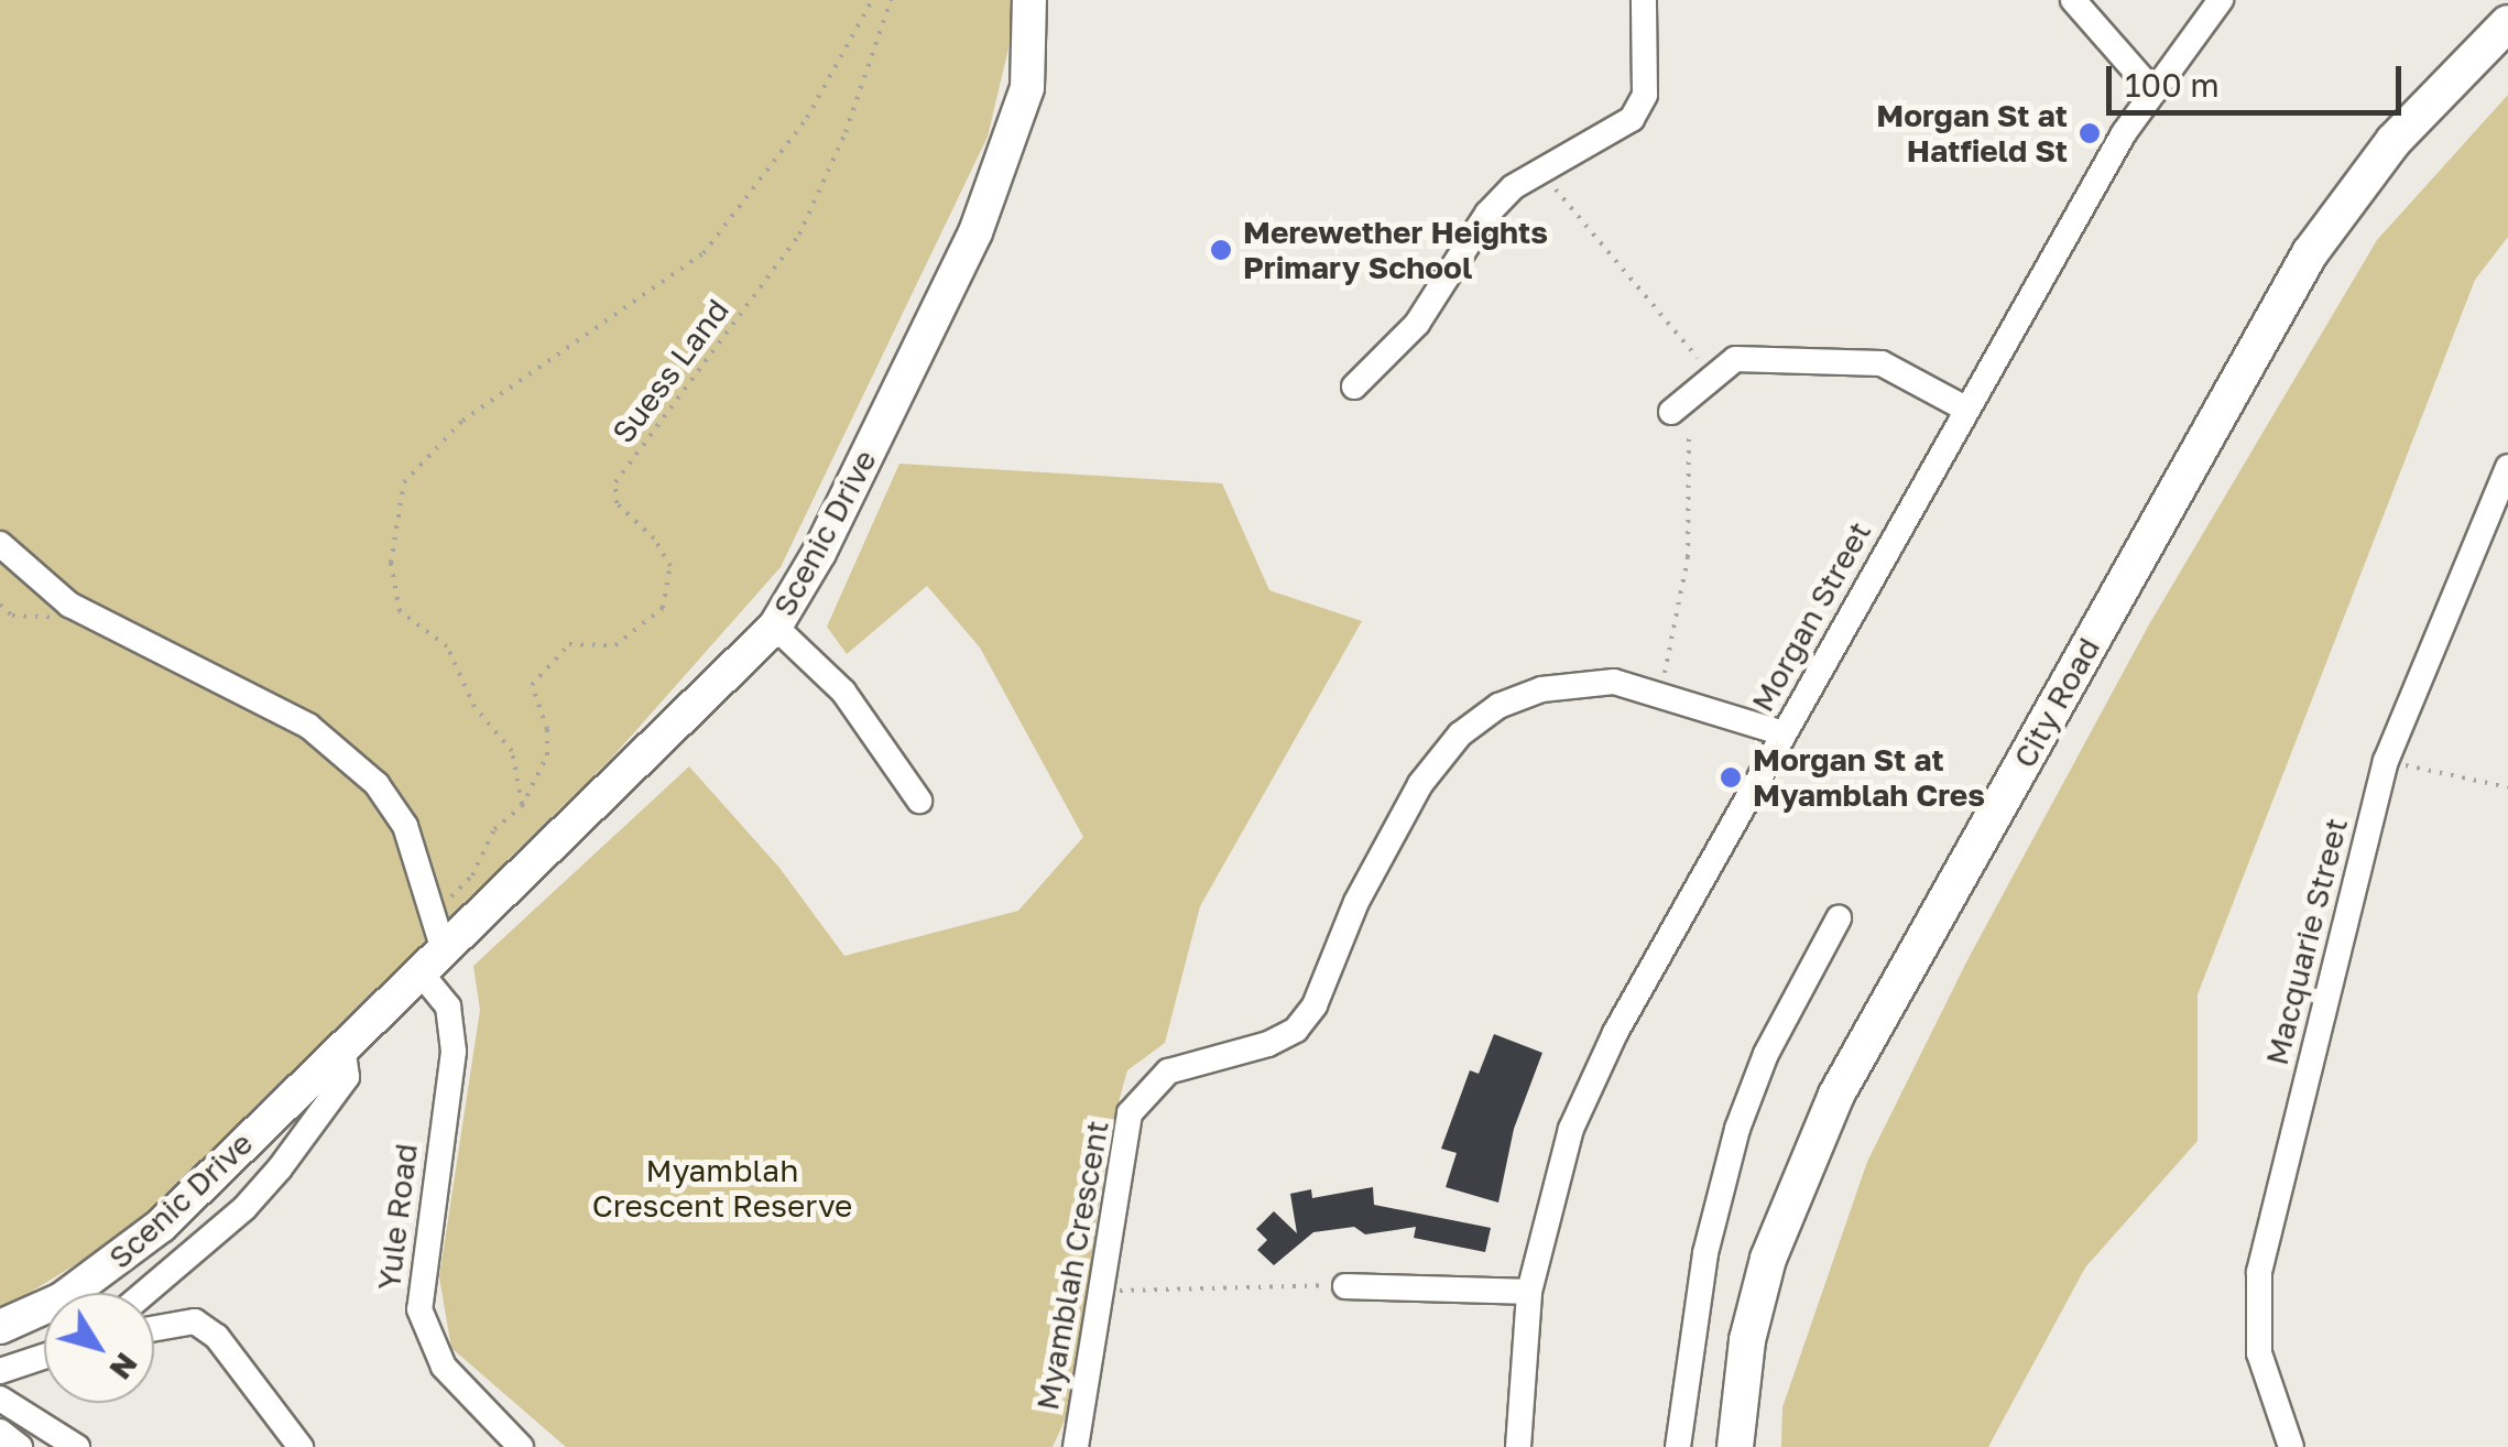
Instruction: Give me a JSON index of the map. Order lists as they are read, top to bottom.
{
  "streets": {
    "highway": ["City Road"],
    "main road": ["Scenic Drive"],
    "street": [
      "Morgan Street",
      "Macquarie Street",
      "Yule Road",
      "Myamblah Crescent"
    ],
    "path": ["Suess Land"]
  },
  "crossings": [
    ["Scenic Drive", "Yule Road"],
    ["Morgan Street", "Myamblah Crescent"]
  ],
  "parks": ["Myamblah Crescent Reserve"],
  "places": ["Morgan St at Hatfield St", "Merewether Heights Primary School", "Morgan St at Myamblah Cres"],
  "scale_bar": "100 m",
  "north": "bottom right"
}
